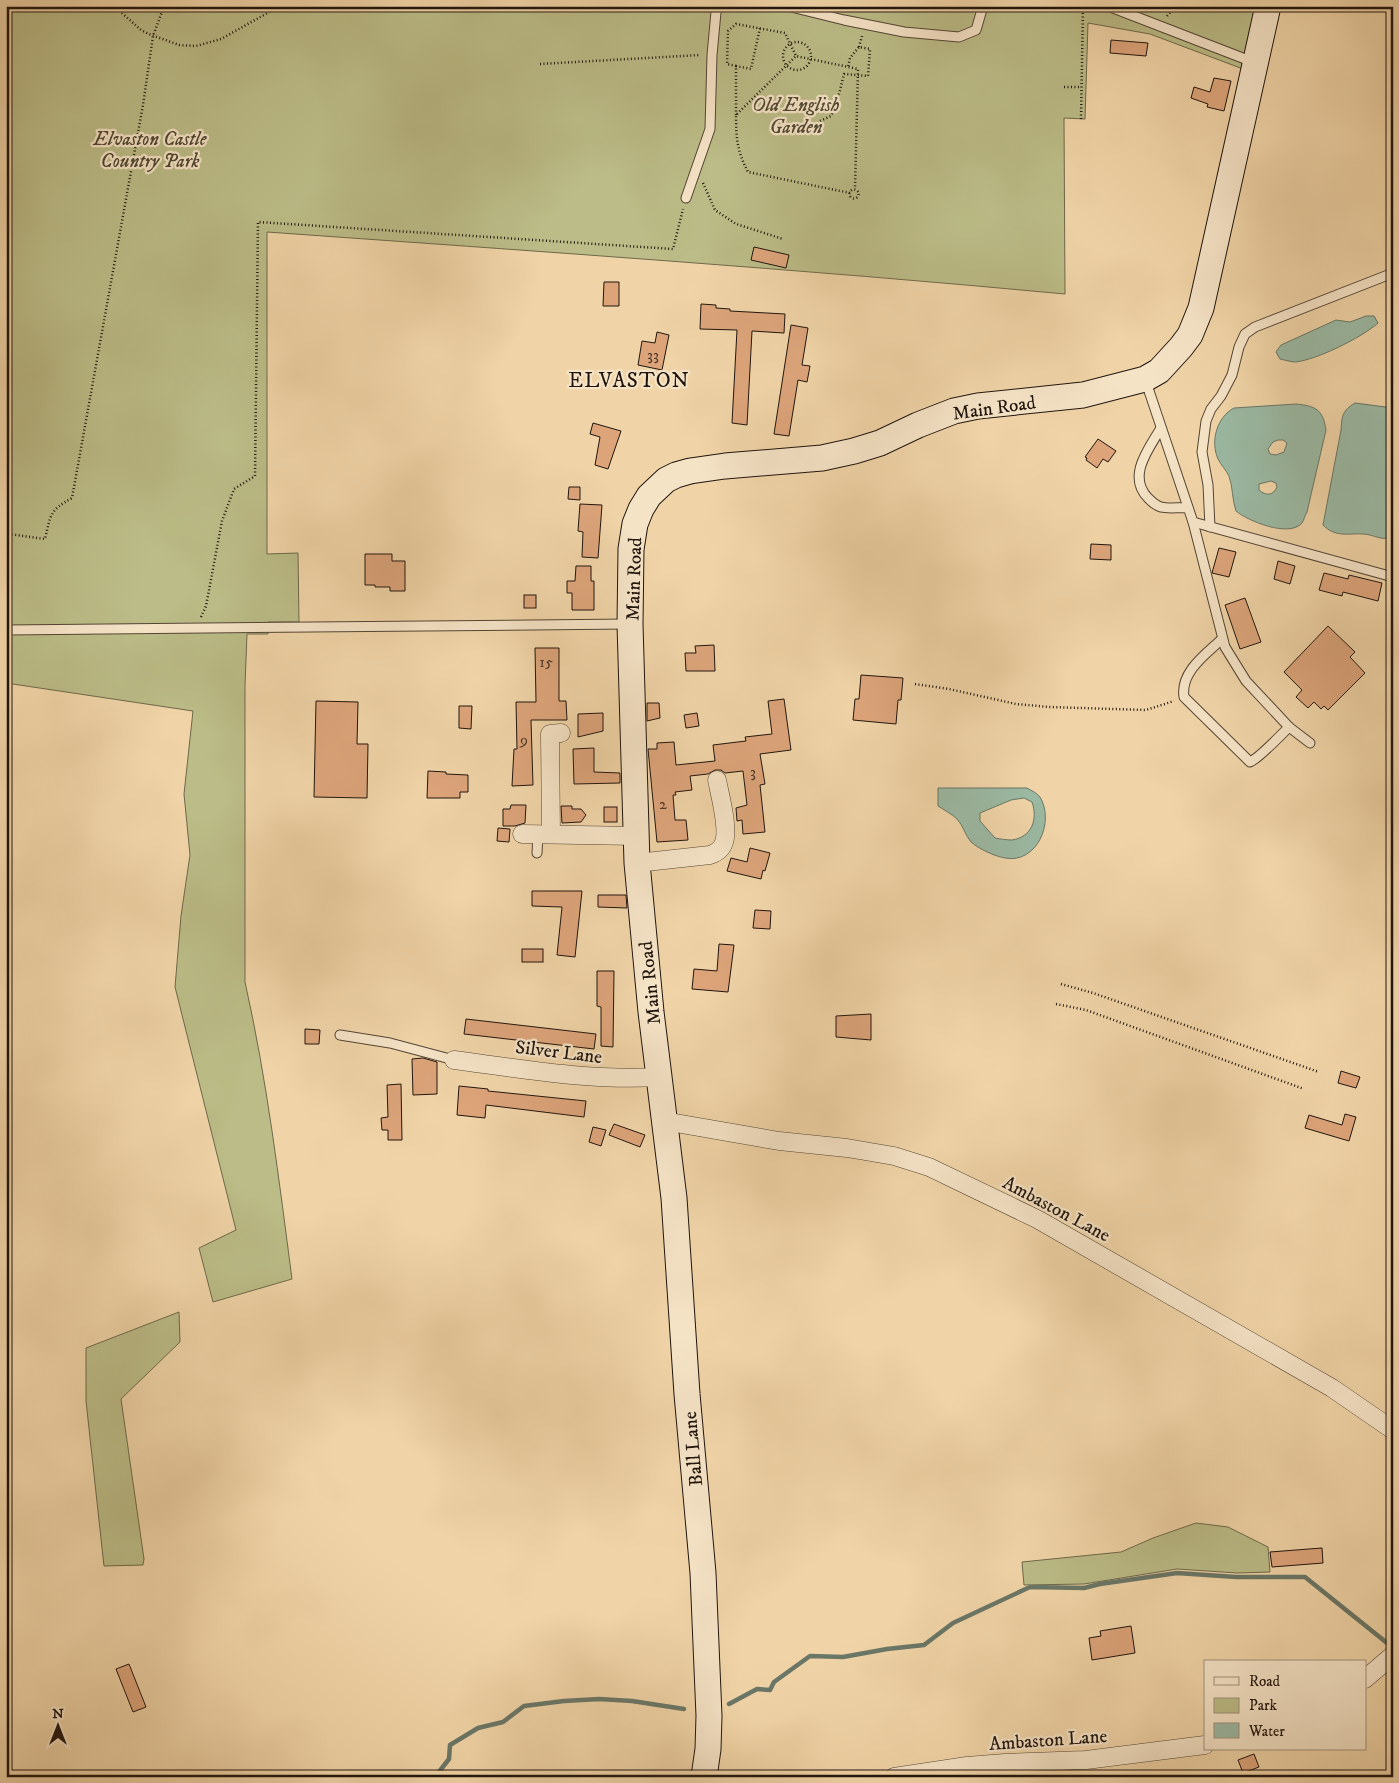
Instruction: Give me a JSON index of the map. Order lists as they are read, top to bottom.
{
  "streets": {
    "main road": ["Main Road", "Ball Lane"],
    "street": ["Silver Lane", "Ambaston Lane"]
  },
  "crossings": [
    ["Main Road", "Silver Lane"],
    ["Main Road", "Ambaston Lane"],
    ["Main Road", "Ball Lane"],
    ["Ambaston Lane", "Ball Lane"]
  ],
  "districts": ["ELVASTON"],
  "parks": ["Old English Garden", "Elvaston Castle Country Park"],
  "house_numbers": [
    "33",
    "15",
    "9",
    "3",
    "2"
  ],
  "legend": ["Road", "Park", "Water"],
  "north": "top"
}
